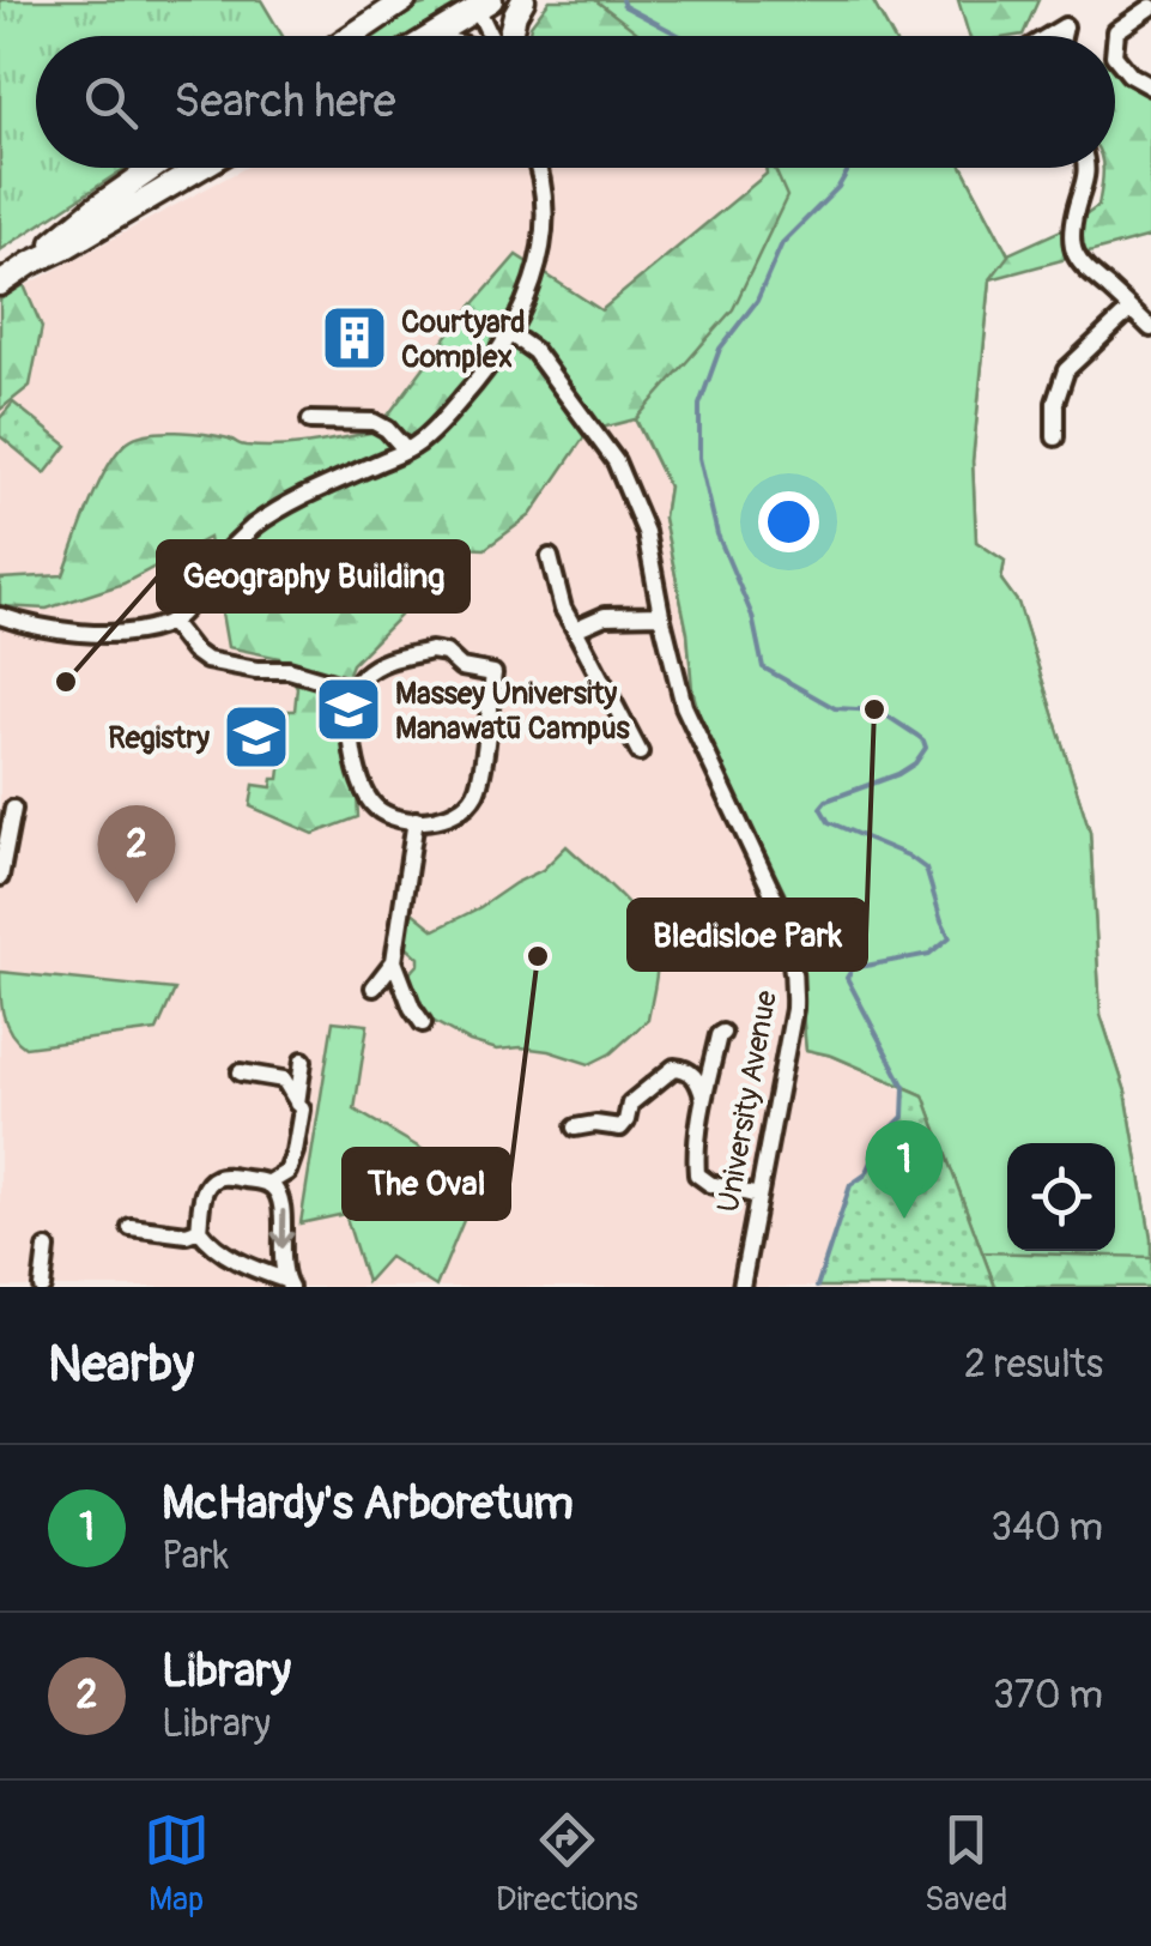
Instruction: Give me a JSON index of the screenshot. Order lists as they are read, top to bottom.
{
  "streets": {
    "street": ["University Avenue"]
  },
  "places": {
    "building": ["Courtyard Complex"],
    "other": ["Geography Building", "Bledisloe Park", "The Oval"],
    "school or university": ["Massey University Manawatū Campus", "Registry"]
  },
  "page": {
    "search": "Search here",
    "pins": ["2", "1"],
    "heading": ["Nearby", "2 results"],
    "list": [
      {
        "mark": "1",
        "name": "McHardy's Arboretum",
        "note": "Park",
        "value": "340 m"
      },
      {
        "mark": "2",
        "name": "Library",
        "note": "Library",
        "value": "370 m"
      }
    ],
    "nav": ["Map", "Directions", "Saved"]
  }
}
